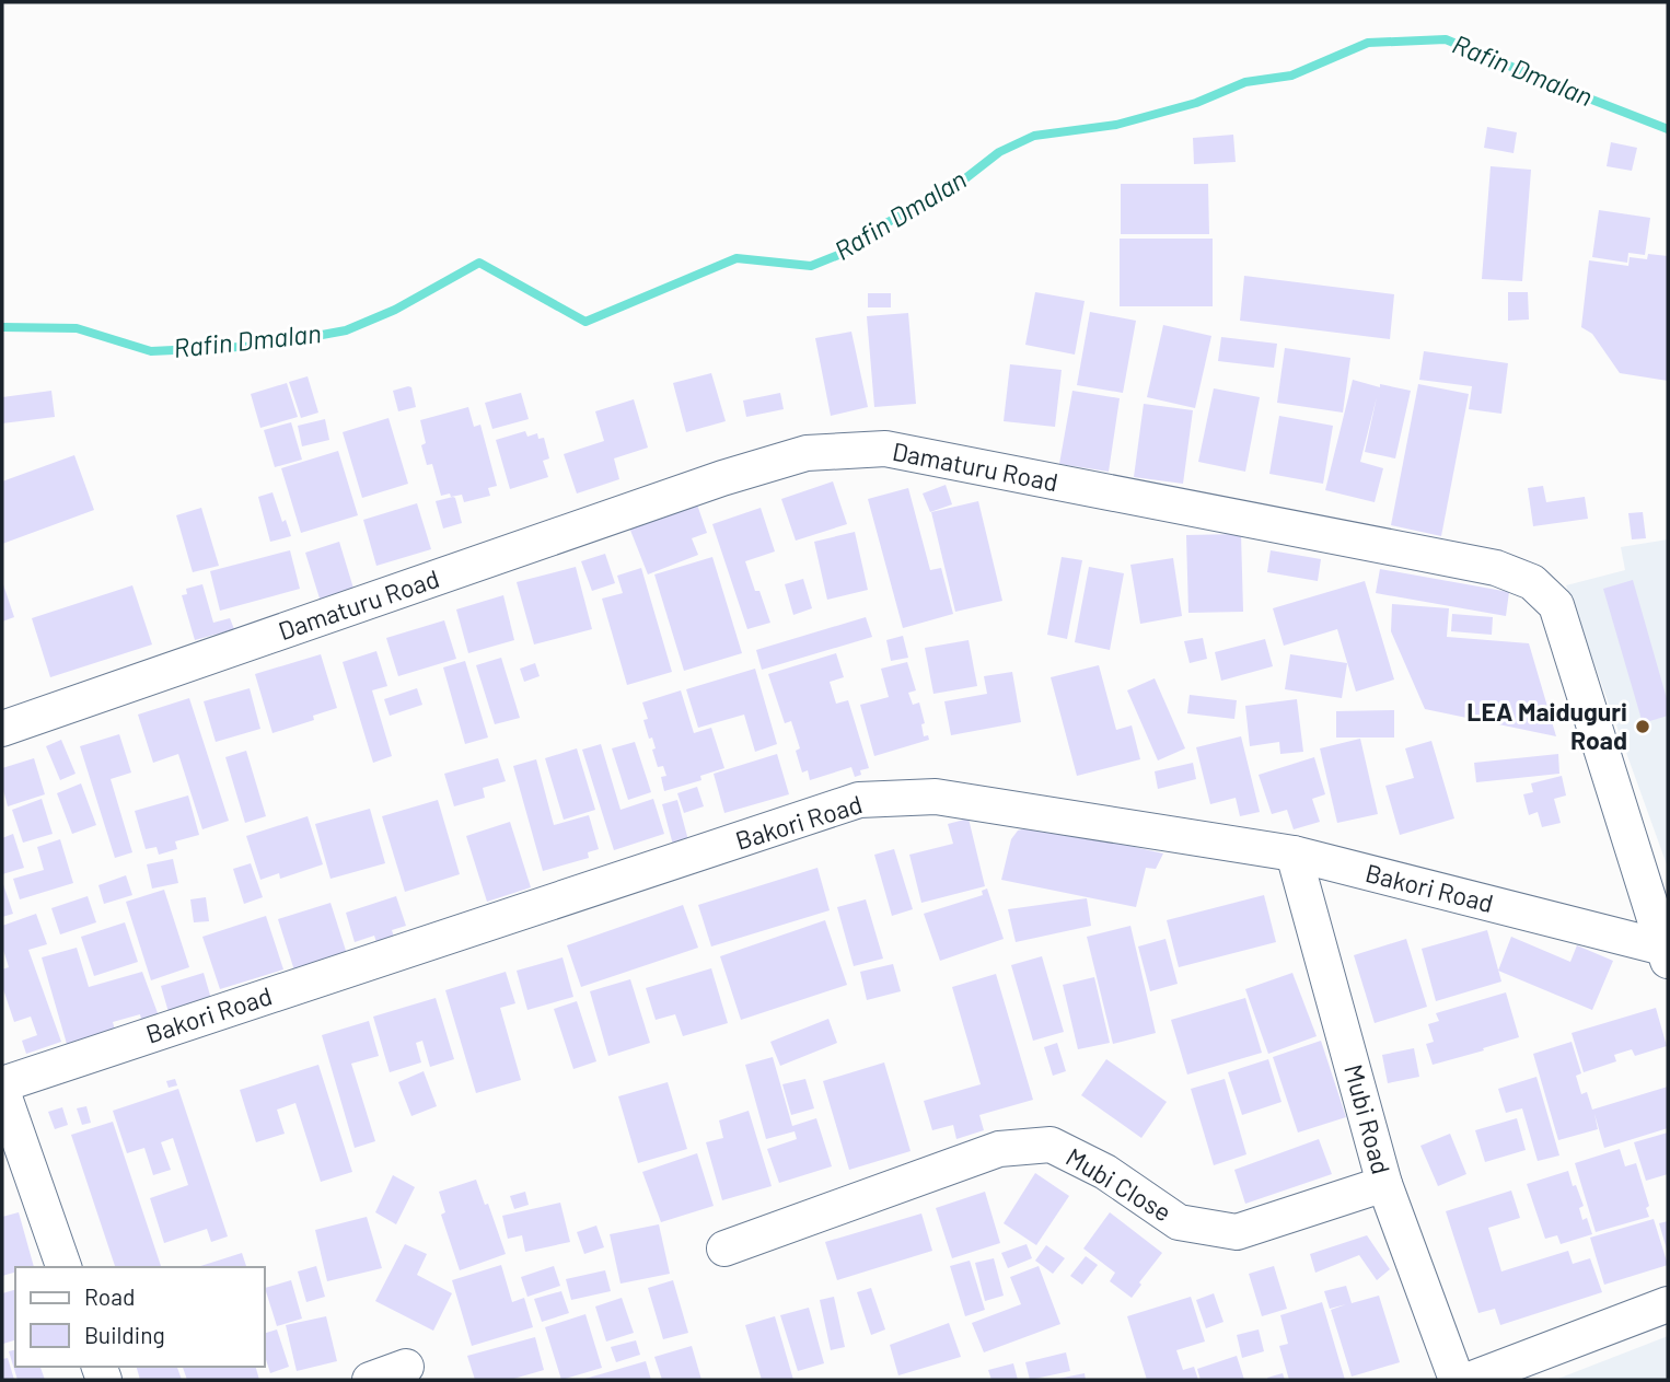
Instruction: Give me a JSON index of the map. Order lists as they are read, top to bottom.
{
  "streets": {
    "street": [
      "Damaturu Road",
      "Bakori Road",
      "Mubi Road",
      "Mubi Close"
    ]
  },
  "crossings": [
    ["Damaturu Road", "Bakori Road"],
    ["Bakori Road", "Mubi Road"],
    ["Mubi Road", "Mubi Close"]
  ],
  "water": ["Rafin Dmalan"],
  "places": ["LEA Maiduguri Road"],
  "legend": ["Road", "Building"]
}
